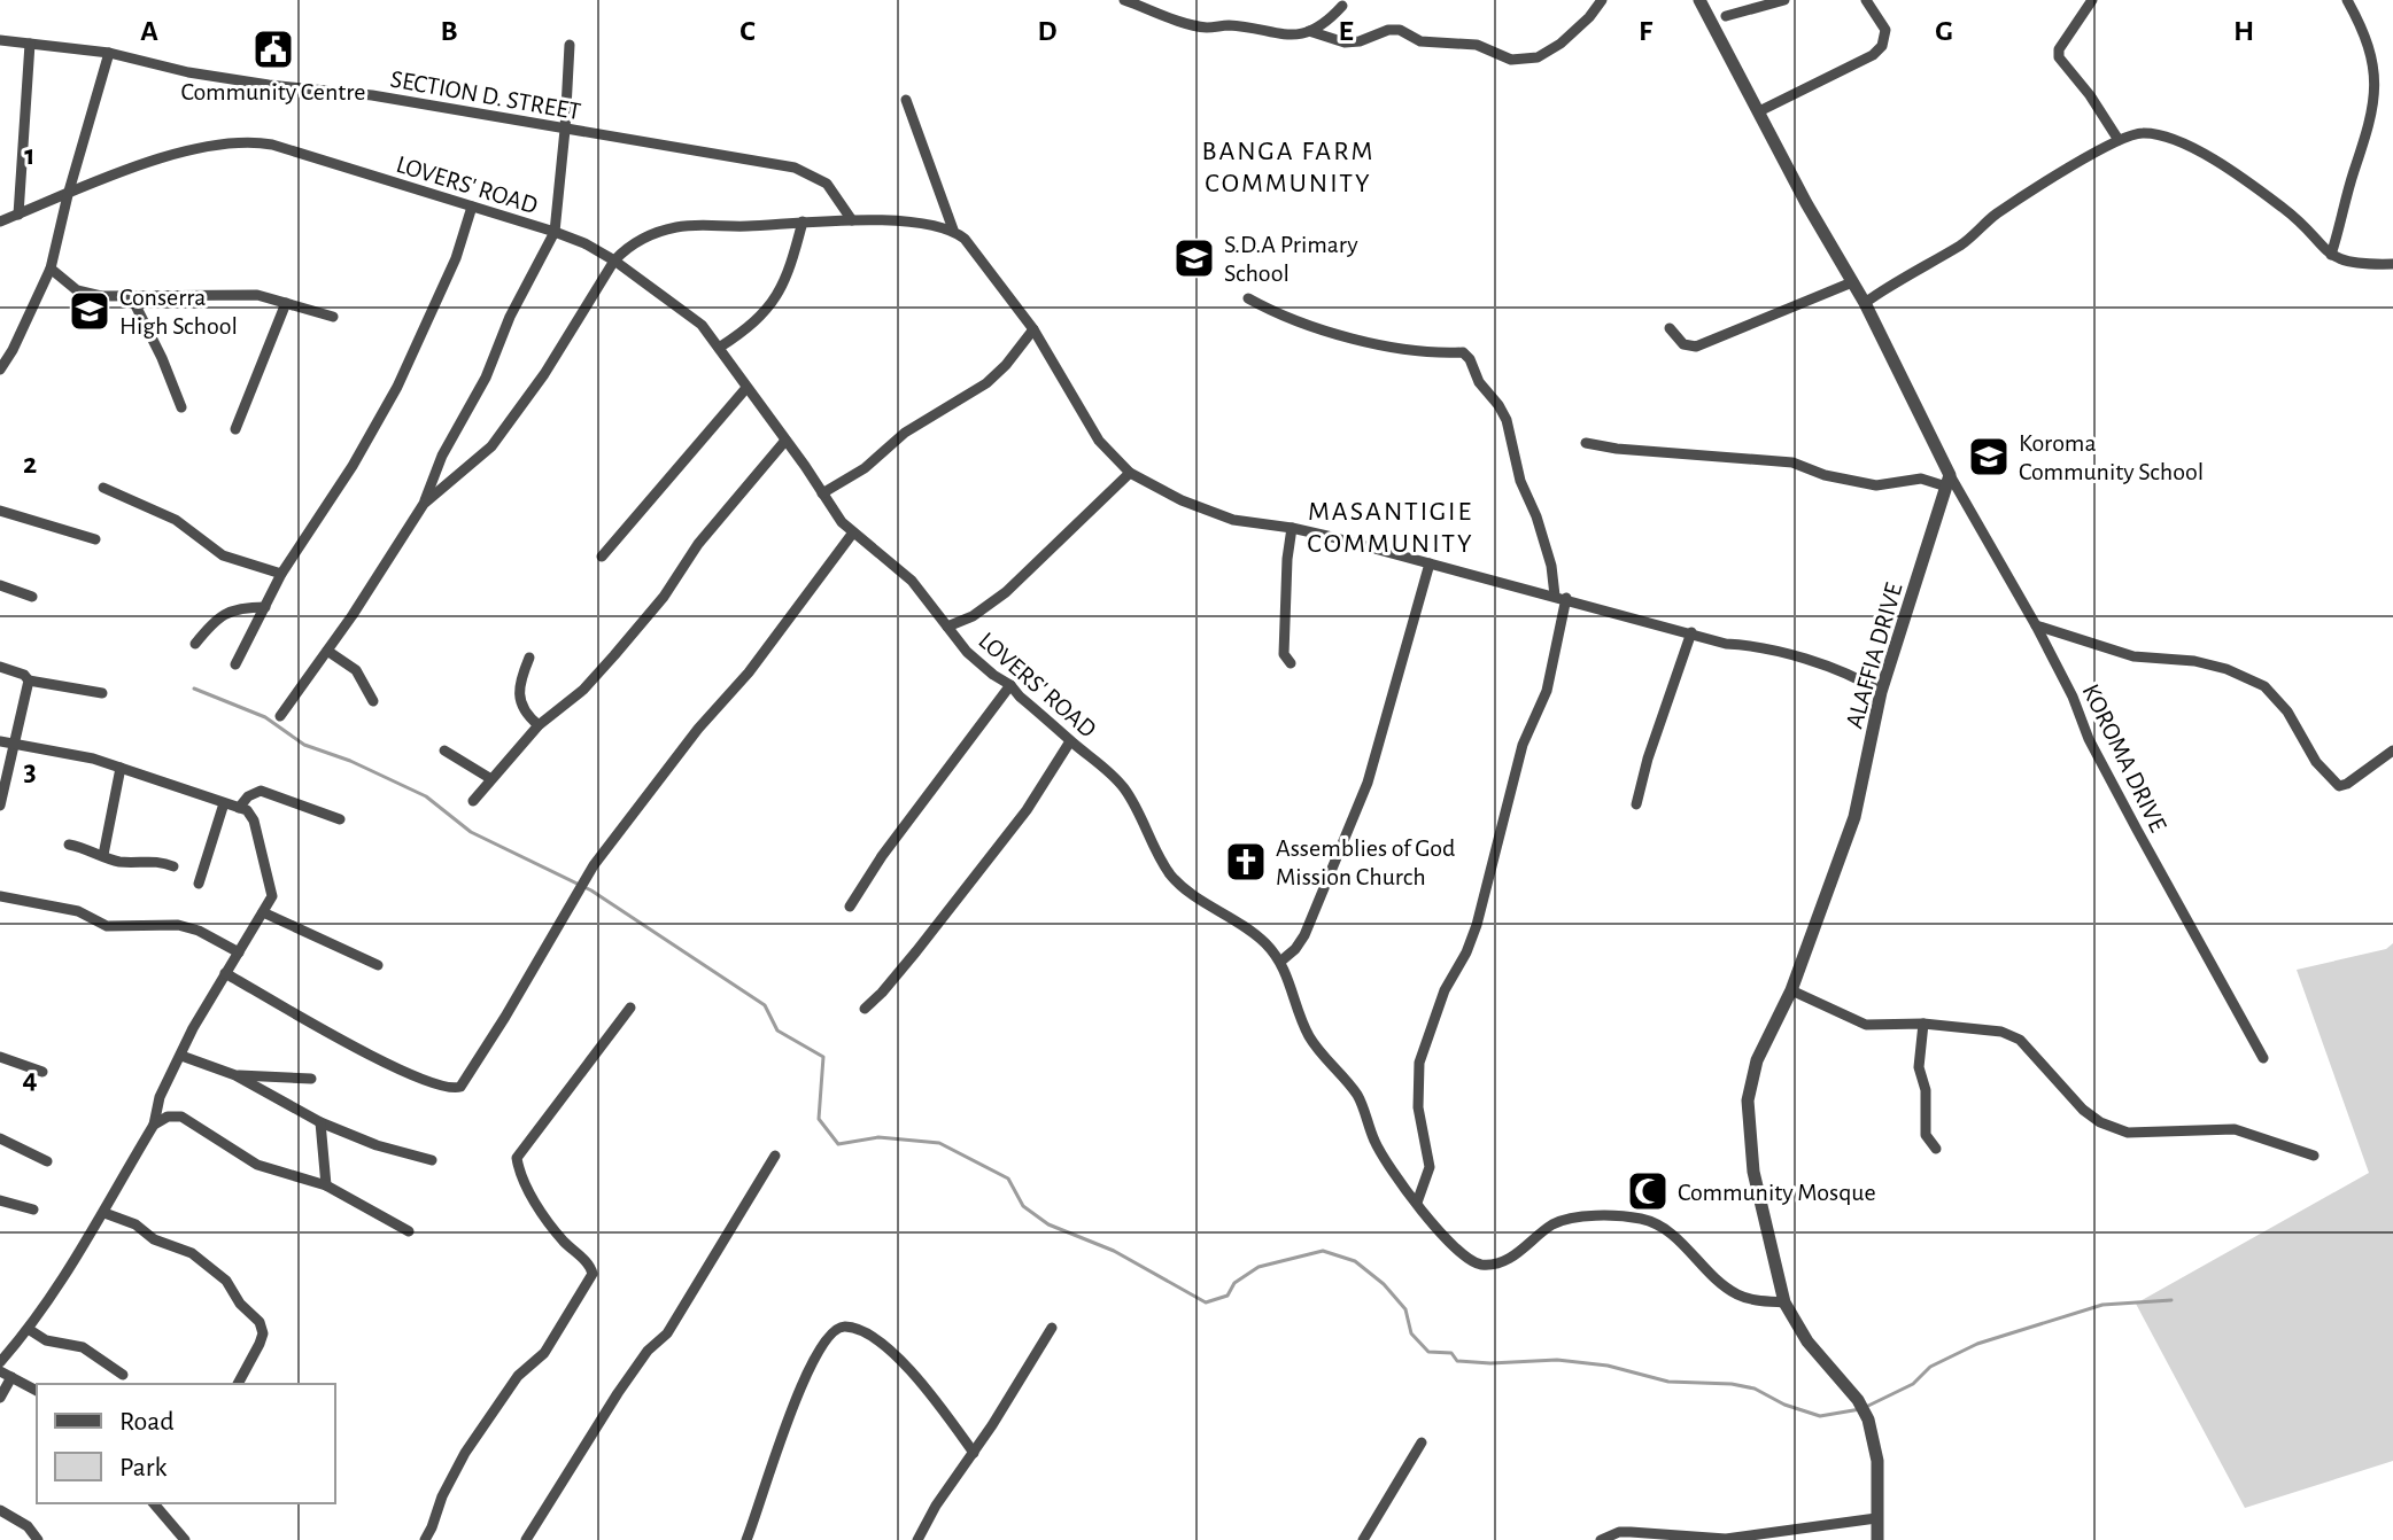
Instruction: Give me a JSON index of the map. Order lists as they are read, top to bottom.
{
  "streets": {
    "street": [
      "SECTION D. STREET",
      "LOVERS' ROAD",
      "ALAFFIA DRIVE",
      "KOROMA DRIVE"
    ]
  },
  "crossings": [
    ["LOVERS' ROAD", "ALAFFIA DRIVE"],
    ["ALAFFIA DRIVE", "KOROMA DRIVE"]
  ],
  "districts": ["BANGA FARM COMMUNITY", "MASANTIGIE COMMUNITY"],
  "places": {
    "public building": ["Community Centre"],
    "school or university": ["S.D.A Primary School", "Conserra High School", "Koroma Community School"],
    "church": ["Assemblies of God Mission Church"],
    "mosque": ["Community Mosque"]
  },
  "legend": ["Road", "Park"],
  "grid": {
    "columns": [
      "A",
      "B",
      "C",
      "D",
      "E",
      "F",
      "G",
      "H"
    ],
    "rows": [
      "1",
      "2",
      "3",
      "4"
    ]
  }
}
